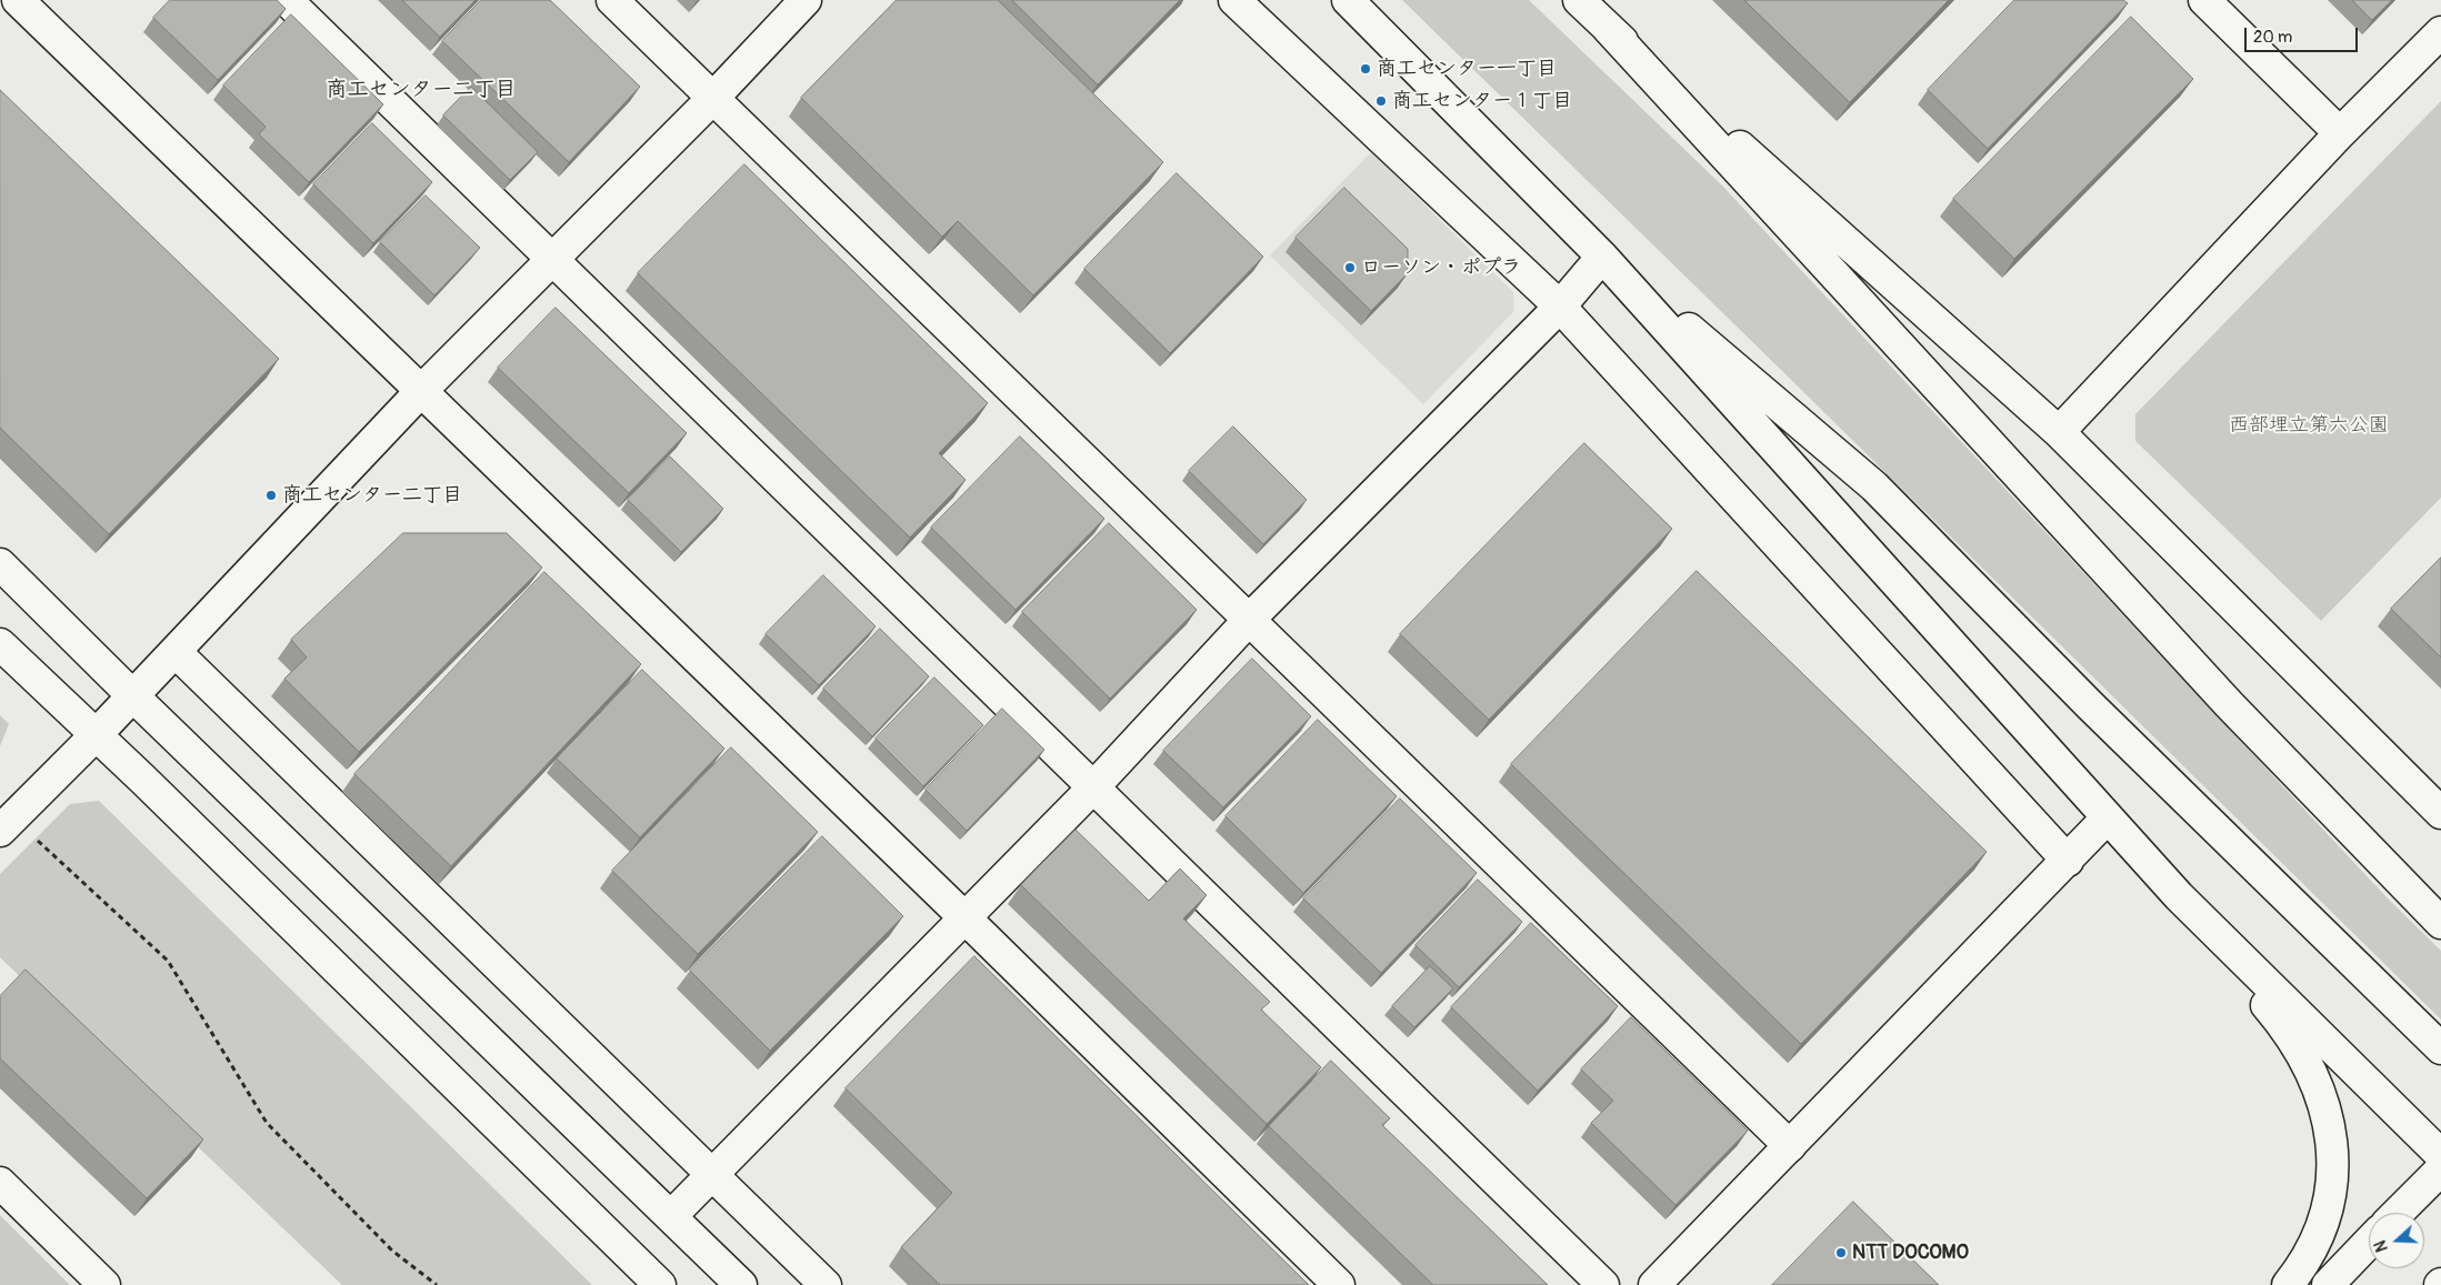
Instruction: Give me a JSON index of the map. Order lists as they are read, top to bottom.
{
  "districts": ["商工センター二丁目"],
  "parks": ["西部埋立第六公園"],
  "places": [
    "商工センター一丁目",
    "商工センター１丁目",
    "ローソン・ポプラ",
    "商工センター二丁目",
    "NTT DOCOMO"
  ],
  "scale_bar": "20 m",
  "north": "left"
}
